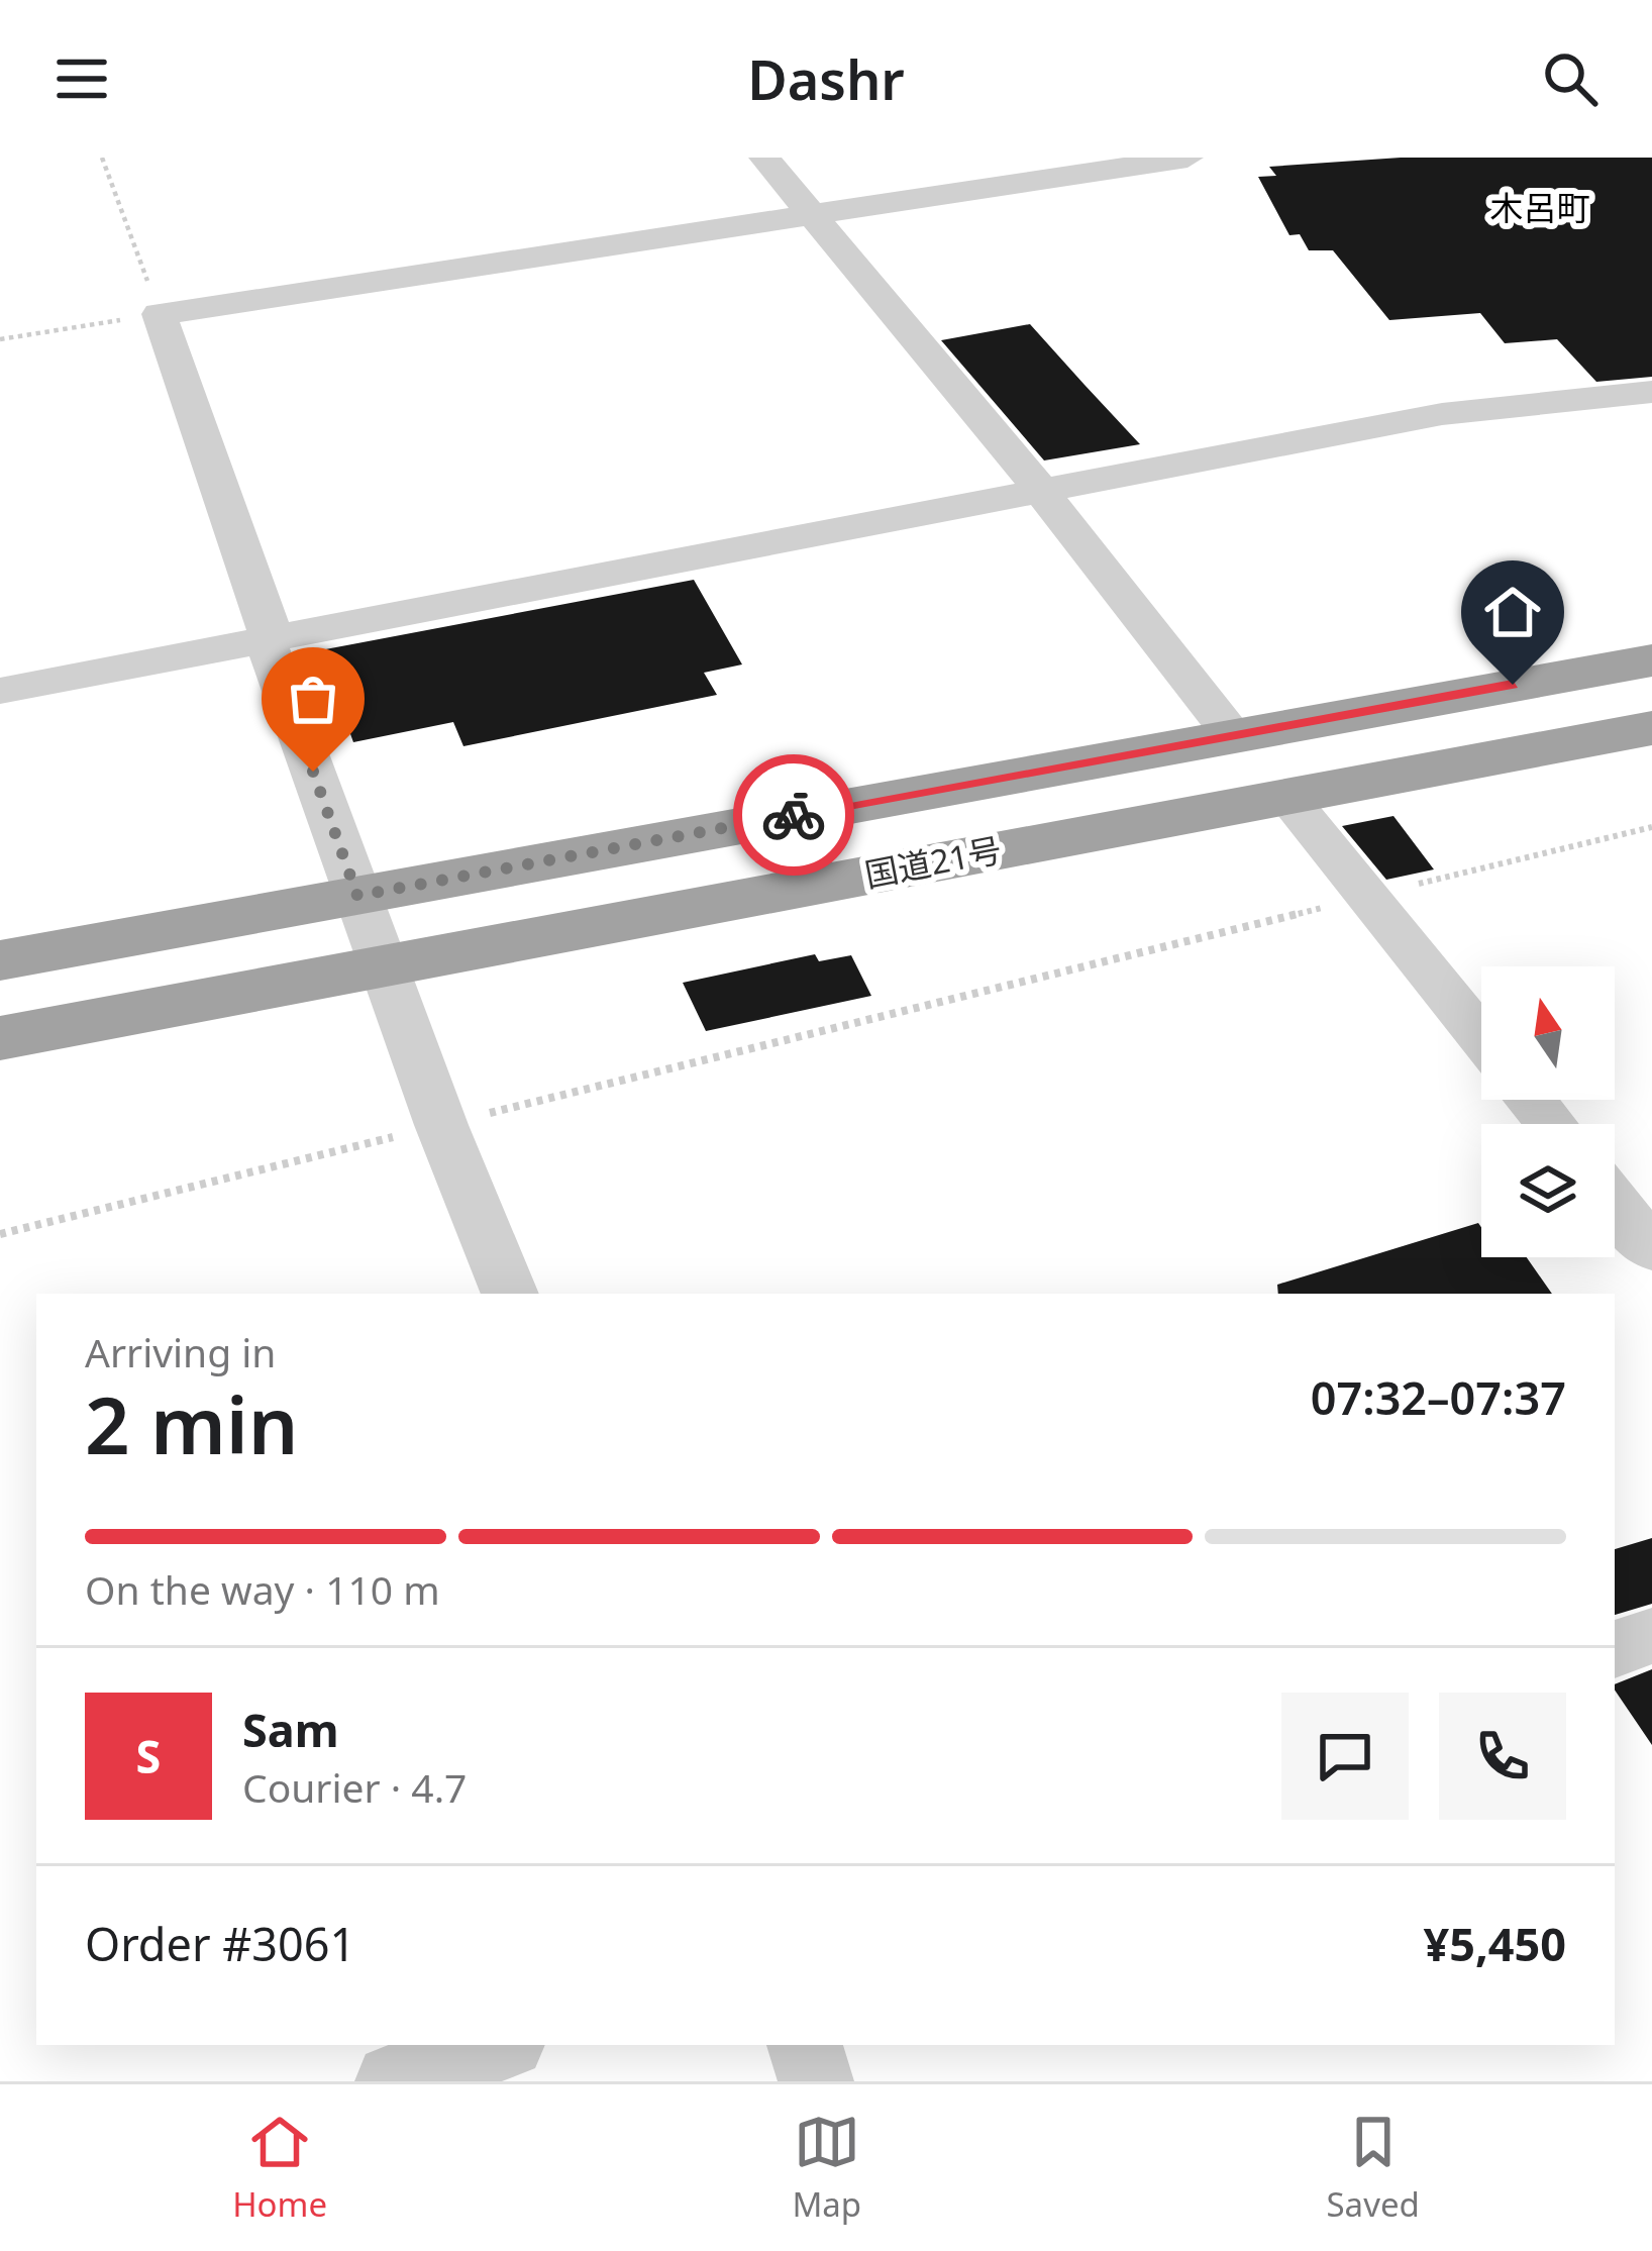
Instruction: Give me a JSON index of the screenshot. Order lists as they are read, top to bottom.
{
  "streets": {
    "highway": ["国道21号"]
  },
  "districts": ["木呂町"],
  "north": "top",
  "page": {
    "header": "Dashr",
    "heading": ["2 min", "Arriving in", "07:32–07:37"],
    "panel": [
      "Sam",
      "Courier · 4.7",
      "Order #3061",
      "¥5,450"
    ],
    "bar": "On the way · 110 m",
    "round": "S",
    "tabs": ["Home", "Map", "Saved"]
  }
}
